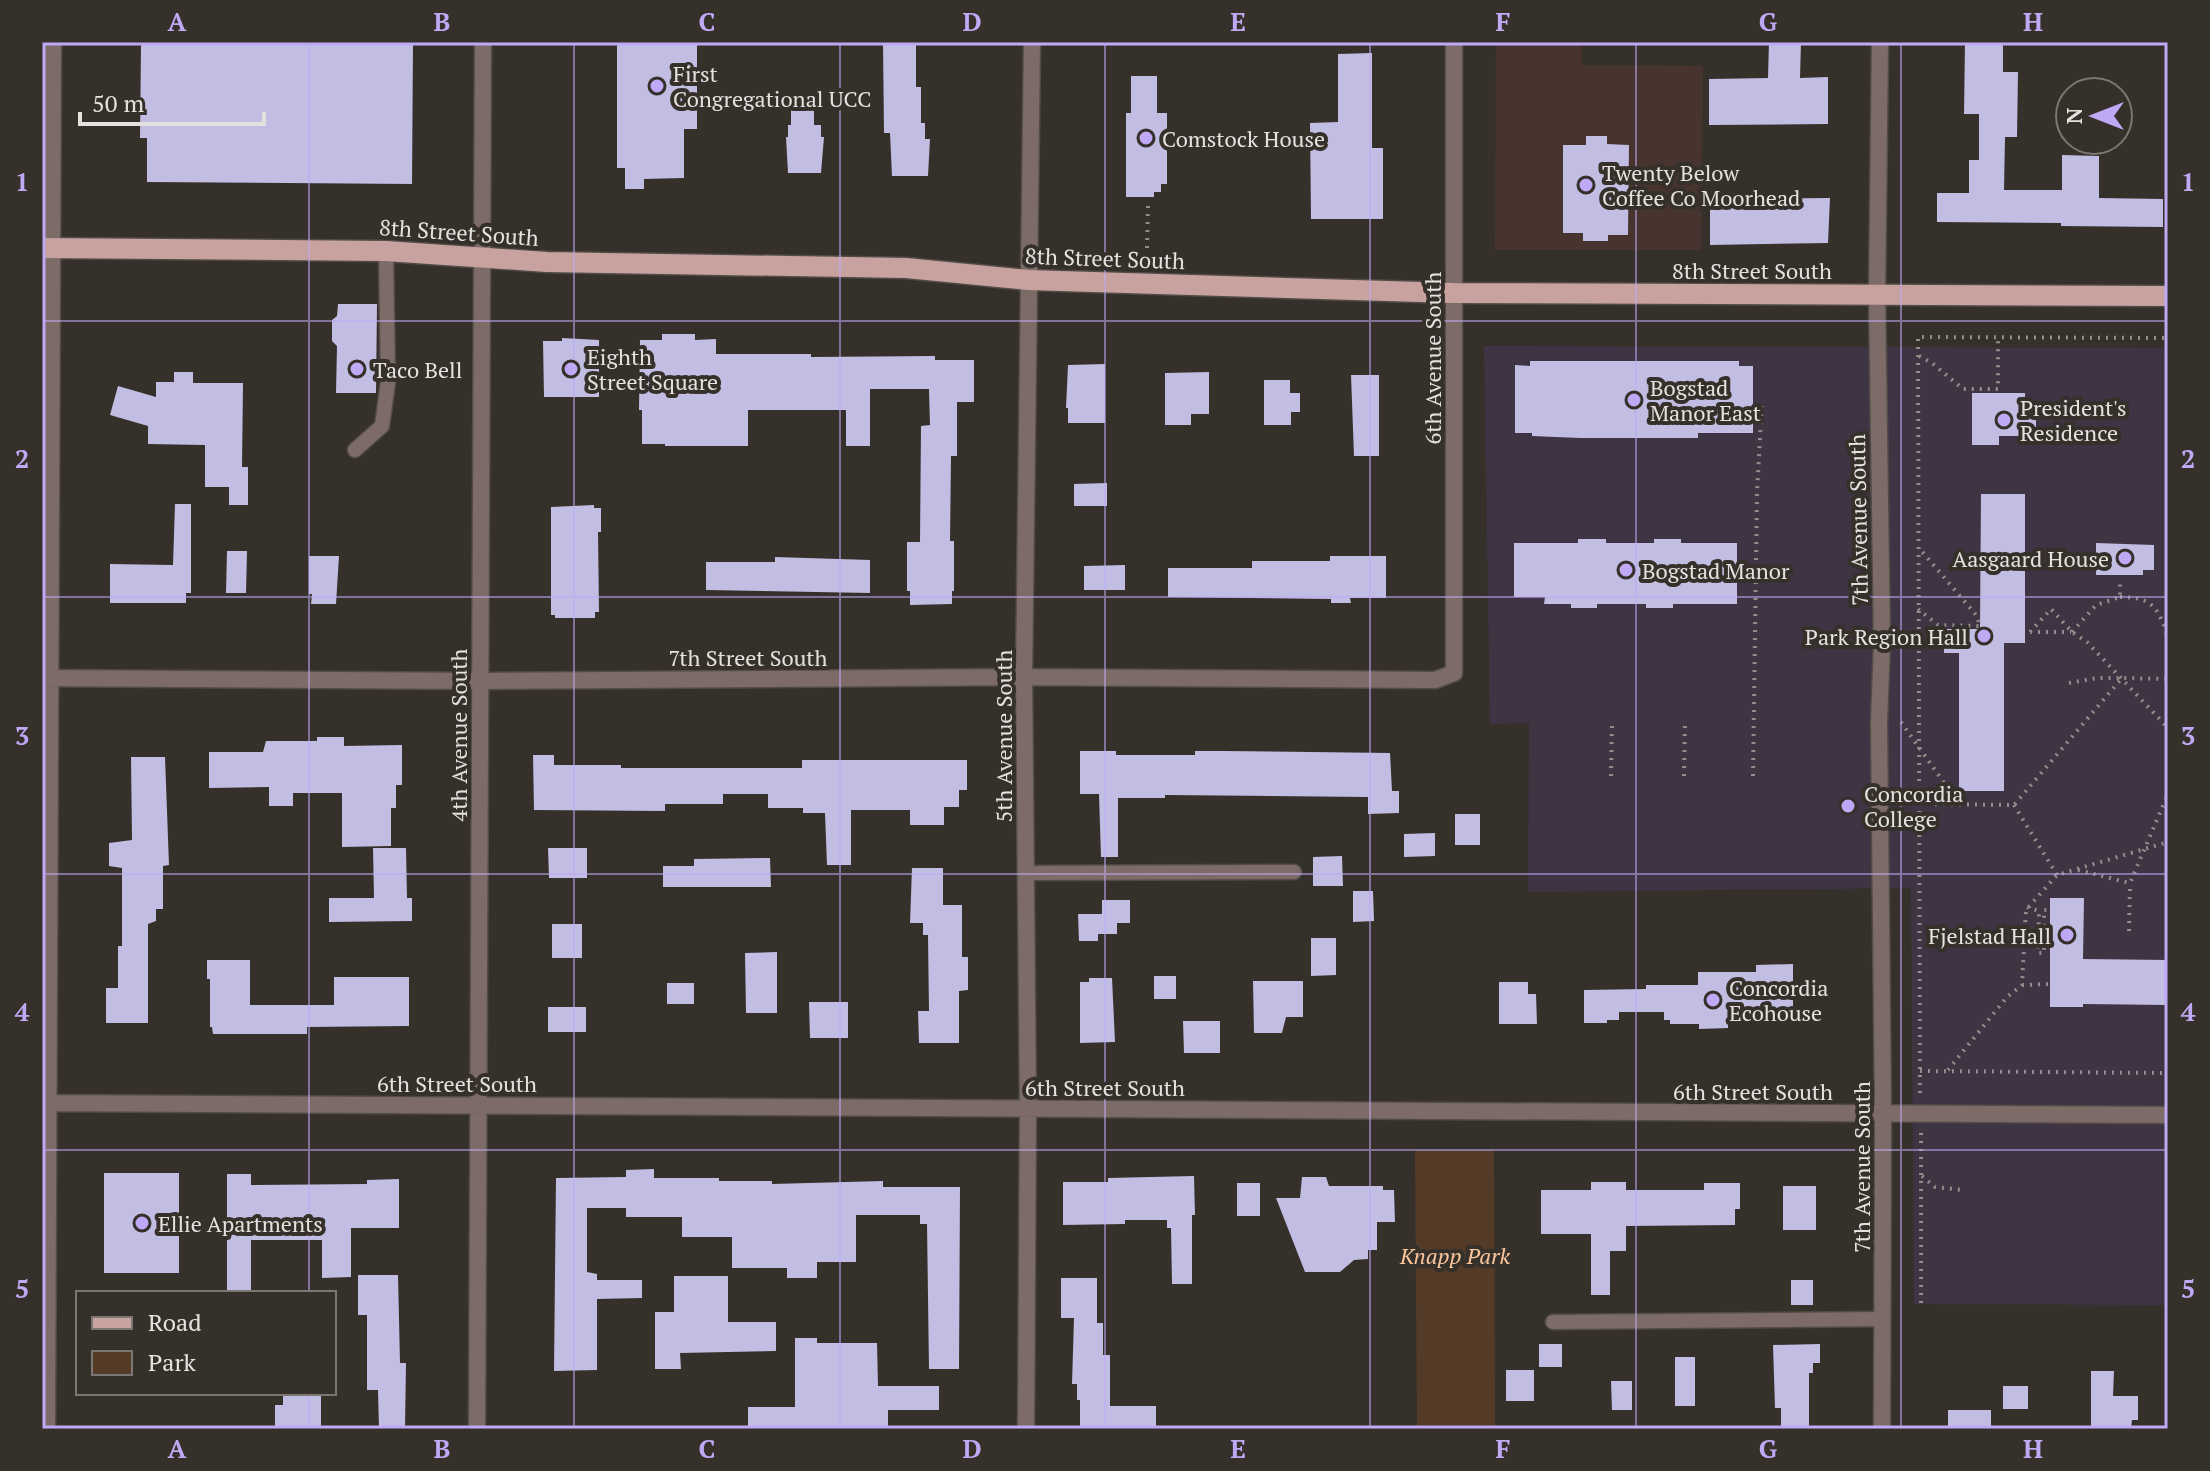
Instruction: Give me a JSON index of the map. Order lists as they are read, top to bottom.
{
  "streets": {
    "main road": ["8th Street South"],
    "street": [
      "6th Avenue South",
      "7th Avenue South",
      "7th Street South",
      "4th Avenue South",
      "5th Avenue South",
      "6th Street South"
    ]
  },
  "crossings": [
    ["8th Street South", "6th Avenue South"],
    ["8th Street South", "7th Avenue South"],
    ["8th Street South", "4th Avenue South"],
    ["8th Street South", "5th Avenue South"],
    ["6th Avenue South", "7th Street South"],
    ["7th Avenue South", "6th Street South"],
    ["7th Street South", "4th Avenue South"],
    ["7th Street South", "5th Avenue South"],
    ["4th Avenue South", "6th Street South"],
    ["5th Avenue South", "6th Street South"]
  ],
  "parks": ["Knapp Park"],
  "places": [
    "First Congregational UCC",
    "Comstock House",
    "Twenty Below Coffee Co Moorhead",
    "Taco Bell",
    "Eighth Street Square",
    "Bogstad Manor East",
    "President's Residence",
    "Aasgaard House",
    "Bogstad Manor",
    "Park Region Hall",
    "Concordia College",
    "Fjelstad Hall",
    "Concordia Ecohouse",
    "Ellie Apartments"
  ],
  "legend": ["Road", "Park"],
  "scale_bar": "50 m",
  "north": "left",
  "grid": {
    "columns": [
      "A",
      "B",
      "C",
      "D",
      "E",
      "F",
      "G",
      "H"
    ],
    "rows": [
      "1",
      "2",
      "3",
      "4",
      "5"
    ]
  }
}
